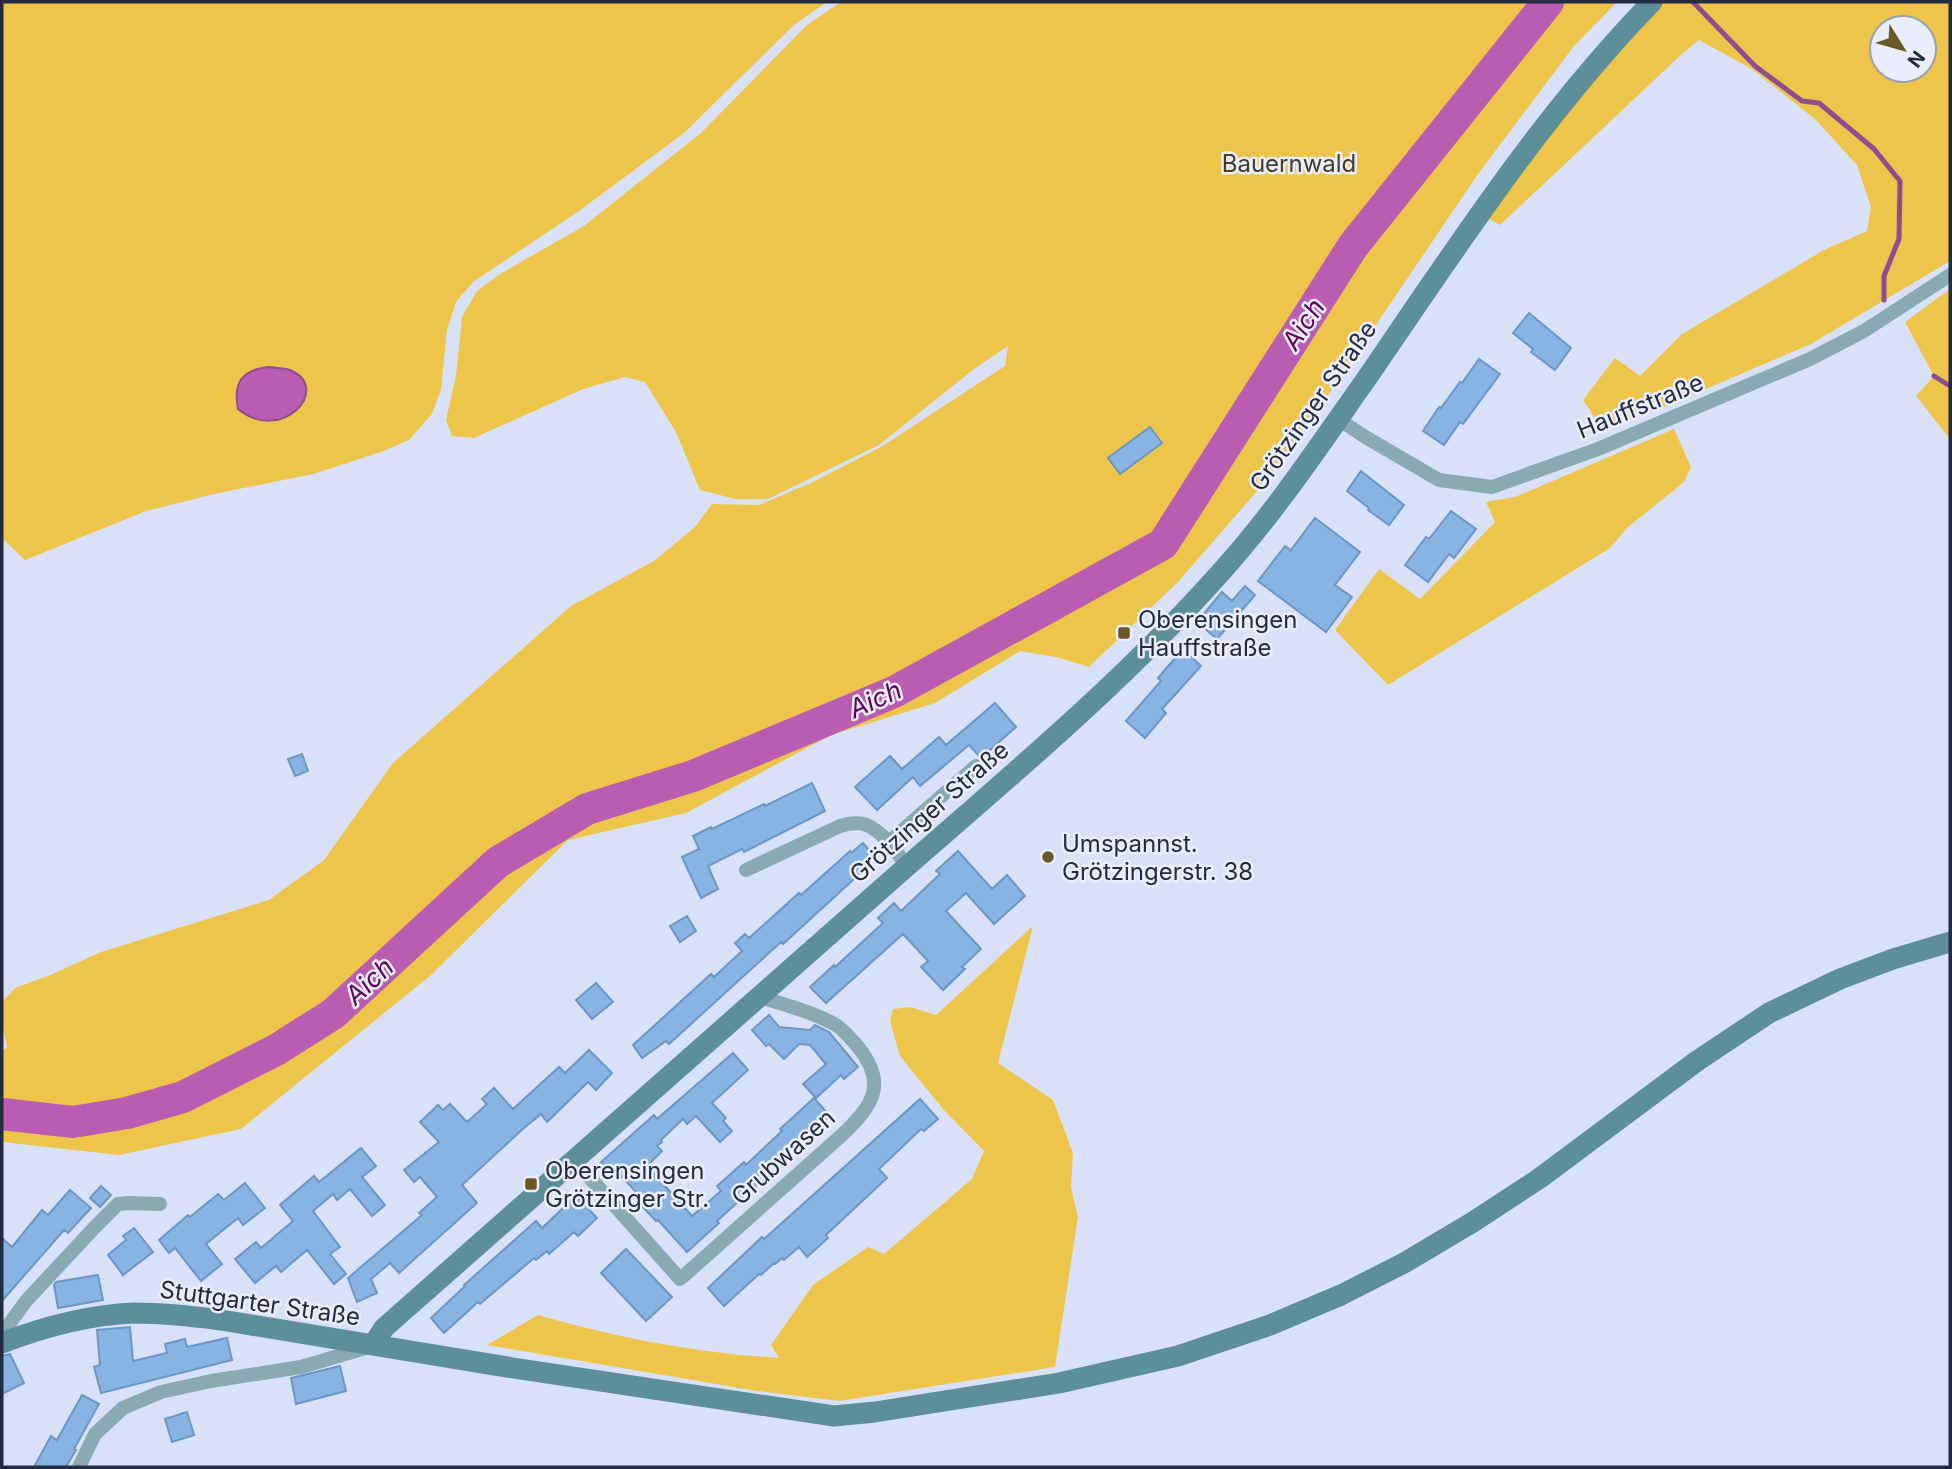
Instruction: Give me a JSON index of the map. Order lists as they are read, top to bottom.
{
  "streets": {
    "main road": ["Grötzinger Straße", "Stuttgarter Straße"],
    "street": ["Hauffstraße", "Grubwasen"]
  },
  "crossings": [
    ["Grötzinger Straße", "Hauffstraße"],
    ["Grötzinger Straße", "Grubwasen"],
    ["Grötzinger Straße", "Stuttgarter Straße"]
  ],
  "water": ["Aich"],
  "parks": ["Bauernwald"],
  "places": {
    "transit": ["Oberensingen Hauffstraße", "Oberensingen Grötzinger Str."],
    "other": ["Umspannst. Grötzingerstr. 38"]
  },
  "north": "bottom right"
}
